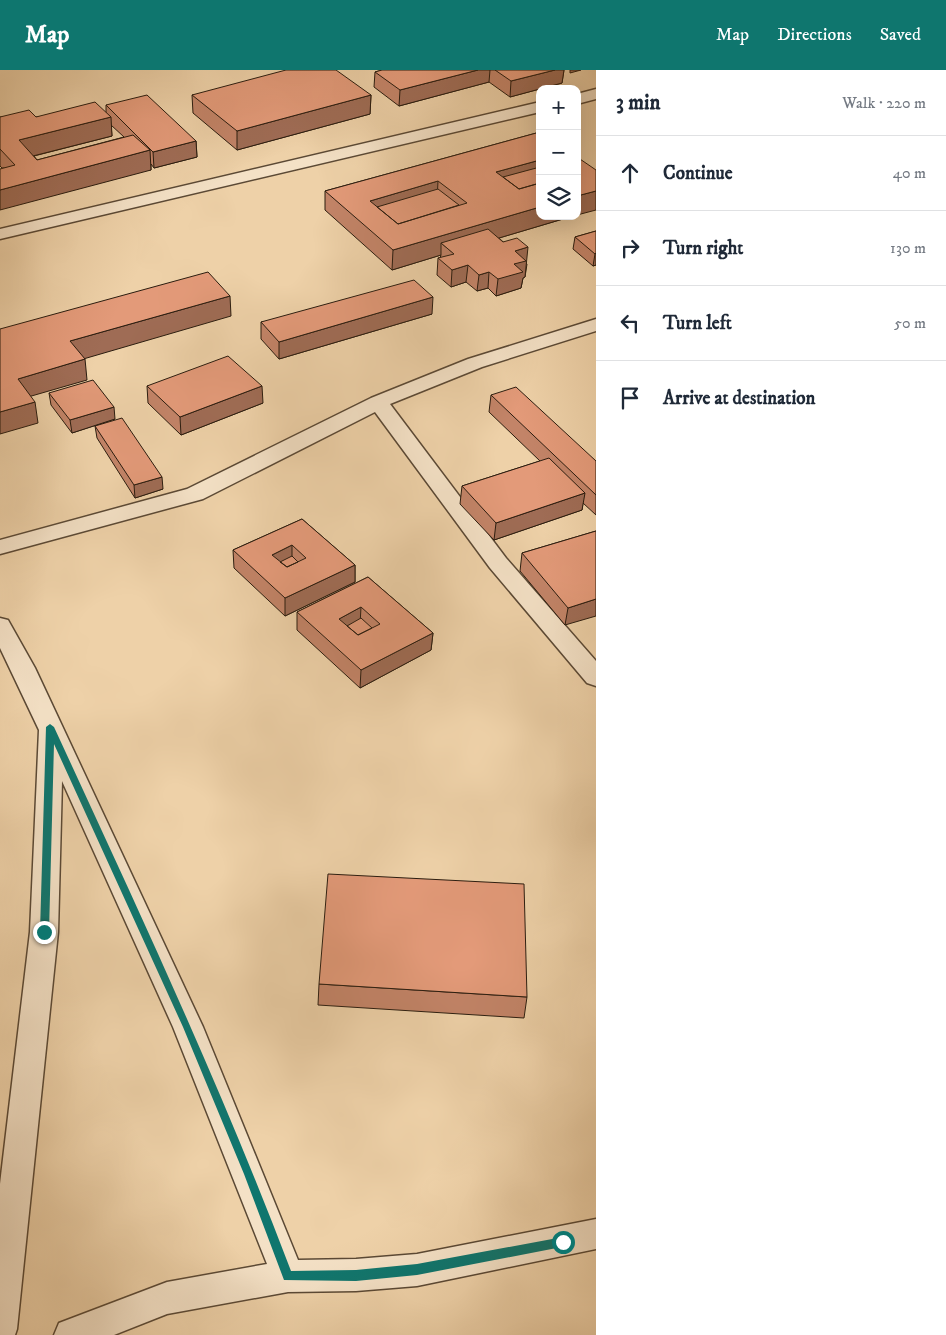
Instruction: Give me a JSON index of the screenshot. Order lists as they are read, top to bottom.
{
  "page": {
    "header": "Map",
    "nav": ["Map", "Directions", "Saved"],
    "heading": ["3 min", "Walk · 220 m"],
    "map_buttons": ["+", "−"],
    "list": [
      ["Continue", "40 m"],
      ["Turn right", "130 m"],
      ["Turn left", "50 m"],
      "Arrive at destination"
    ]
  }
}
